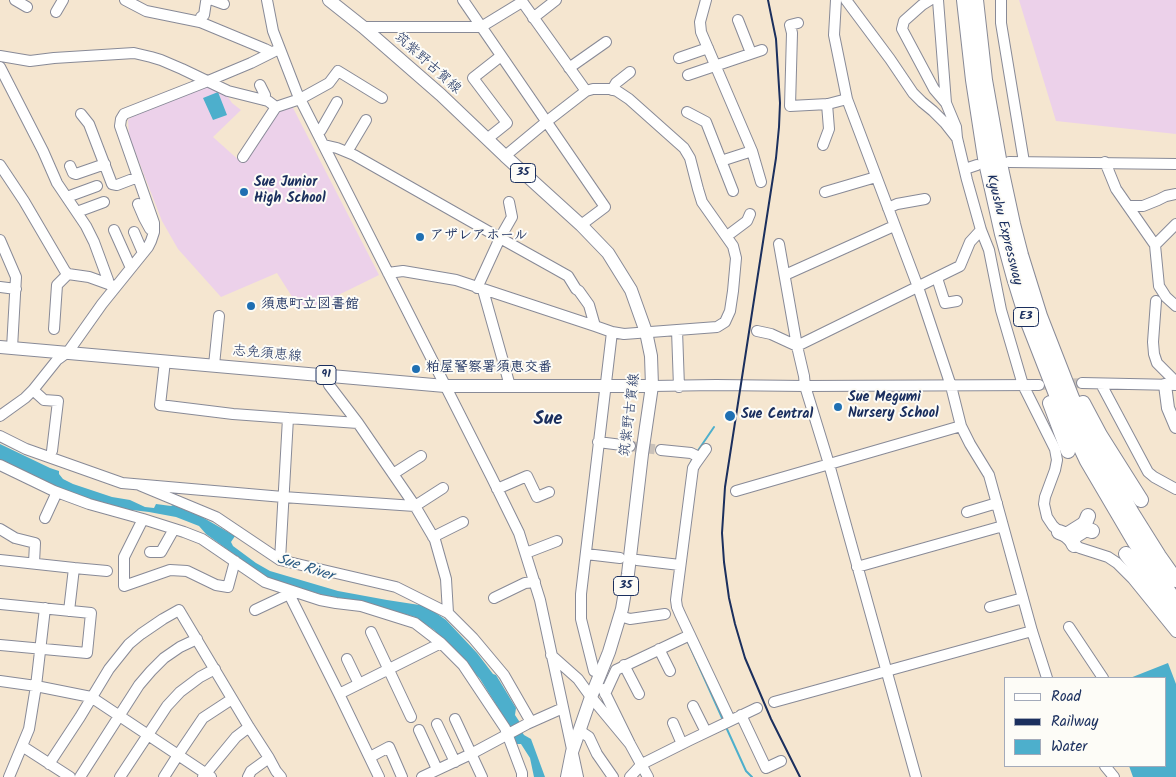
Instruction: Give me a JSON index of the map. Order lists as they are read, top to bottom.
{
  "streets": {
    "highway": ["Kyushu Expressway", "E3"],
    "main road": [
      "筑紫野古賀線",
      "35",
      "志免須恵線",
      "91"
    ]
  },
  "crossings": [
    ["筑紫野古賀線", "志免須恵線"]
  ],
  "districts": ["Sue"],
  "water": ["Sue River"],
  "places": [
    "Sue Junior High School",
    "アザレアホール",
    "須恵町立図書館",
    "粕屋警察署須恵交番",
    "Sue Megumi Nursery School",
    "Sue Central"
  ],
  "legend": ["Road", "Railway", "Water"]
}
